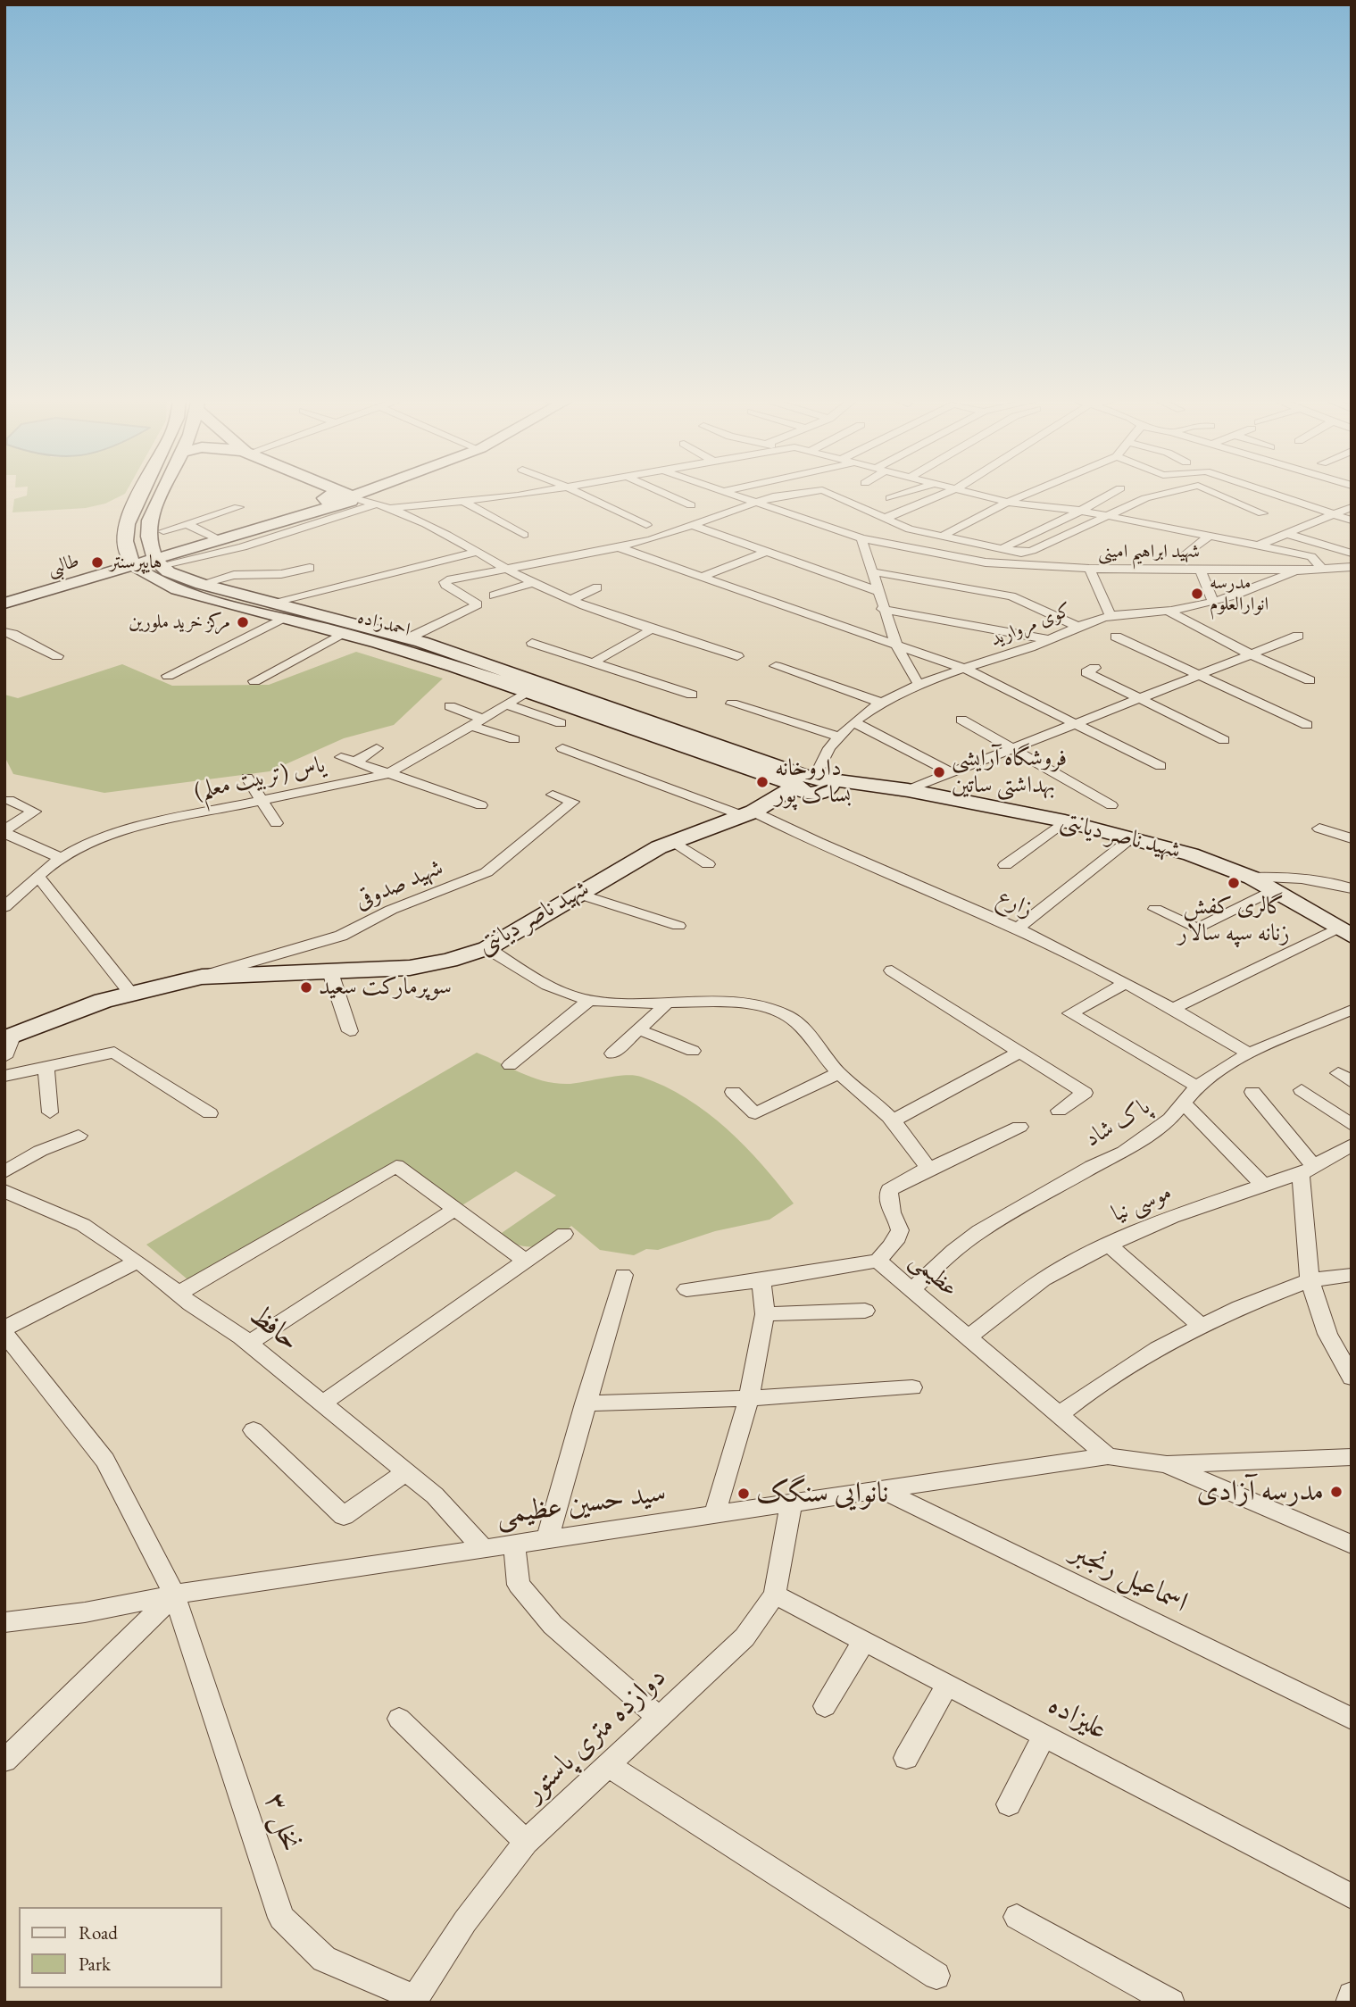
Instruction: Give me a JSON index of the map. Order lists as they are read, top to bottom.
{
  "streets": {
    "main road": ["طالبی", "احمدزاده", "شهید ناصر دیانتی"],
    "street": [
      "شهید ابراهیم امینی",
      "کوی مروارید",
      "یاس (تربیت معلم)",
      "شهید صدوقی",
      "زارع",
      "پاک شاد",
      "موسی نیا",
      "عظیمی",
      "حافظ",
      "سید حسین عظیمی",
      "اسماعیل رنجبر",
      "علیزاده",
      "دوازده متری پاستور",
      "نخل ۳"
    ]
  },
  "crossings": [
    ["شهید ابراهیم امینی", "کوی مروارید"],
    ["طالبی", "احمدزاده"],
    ["احمدزاده", "کوی مروارید"],
    ["احمدزاده", "یاس (تربیت معلم)"],
    ["احمدزاده", "شهید ناصر دیانتی"],
    ["کوی مروارید", "شهید ناصر دیانتی"],
    ["شهید ناصر دیانتی", "شهید صدوقی"],
    ["شهید ناصر دیانتی", "زارع"],
    ["زارع", "پاک شاد"],
    ["پاک شاد", "عظیمی"],
    ["موسی نیا", "عظیمی"],
    ["عظیمی", "سید حسین عظیمی"],
    ["حافظ", "سید حسین عظیمی"],
    ["سید حسین عظیمی", "اسماعیل رنجبر"],
    ["سید حسین عظیمی", "دوازده متری پاستور"],
    ["سید حسین عظیمی", "نخل ۳"],
    ["علیزاده", "دوازده متری پاستور"],
    ["دوازده متری پاستور", "نخل ۳"]
  ],
  "places": [
    "هایپرسنتر",
    "مدرسه انوارالعلوم",
    "مرکز خرید ملورین",
    "فروشگاه آرایشی بهداشتی ساتین",
    "داروخانه بساک پور",
    "گالری کفش زنانه سپه سالار",
    "سوپرمارکت سعید",
    "مدرسه آزادی",
    "نانوایی سنگک"
  ],
  "legend": ["Road", "Park"]
}
